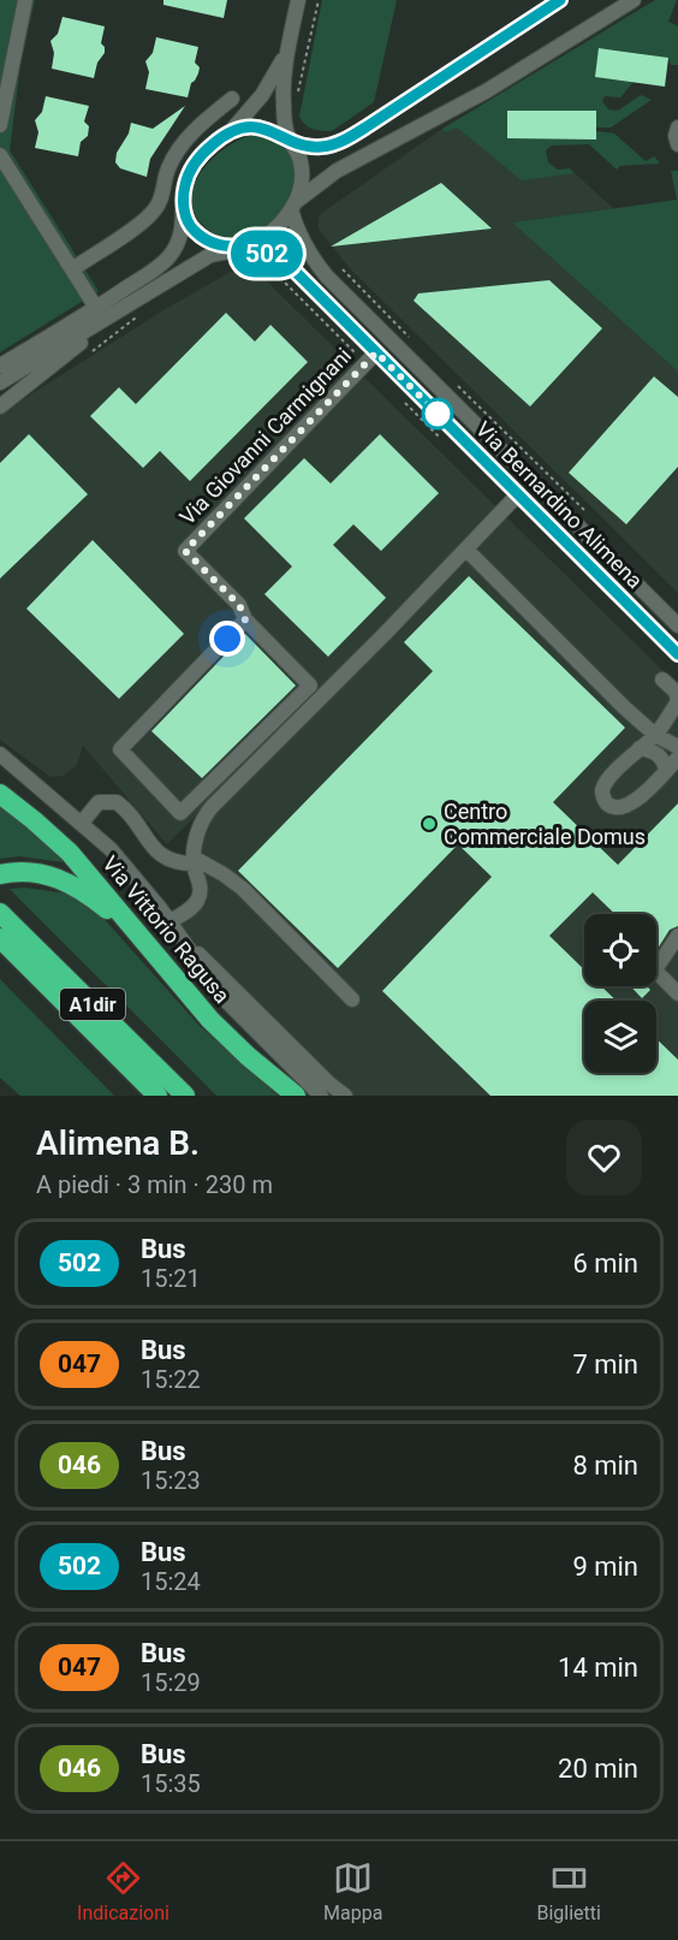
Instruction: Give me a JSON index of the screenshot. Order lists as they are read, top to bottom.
{
  "streets": {
    "highway": ["Via Vittorio Ragusa", "A1dir"],
    "street": ["Via Giovanni Carmignani", "Via Bernardino Alimena"]
  },
  "crossings": [
    ["Via Giovanni Carmignani", "Via Bernardino Alimena"]
  ],
  "places": ["Centro Commerciale Domus"],
  "lines": ["bus line 502"],
  "page": {
    "on_map": "502",
    "heading": ["Alimena B.", "A piedi · 3 min · 230 m"],
    "list": [
      {
        "mark": "502",
        "name": "Bus",
        "note": "15:21",
        "value": "6 min"
      },
      {
        "mark": "047",
        "name": "Bus",
        "note": "15:22",
        "value": "7 min"
      },
      {
        "mark": "046",
        "name": "Bus",
        "note": "15:23",
        "value": "8 min"
      },
      {
        "mark": "502",
        "name": "Bus",
        "note": "15:24",
        "value": "9 min"
      },
      {
        "mark": "047",
        "name": "Bus",
        "note": "15:29",
        "value": "14 min"
      },
      {
        "mark": "046",
        "name": "Bus",
        "note": "15:35",
        "value": "20 min"
      }
    ],
    "tabs": ["Indicazioni", "Mappa", "Biglietti"]
  }
}
